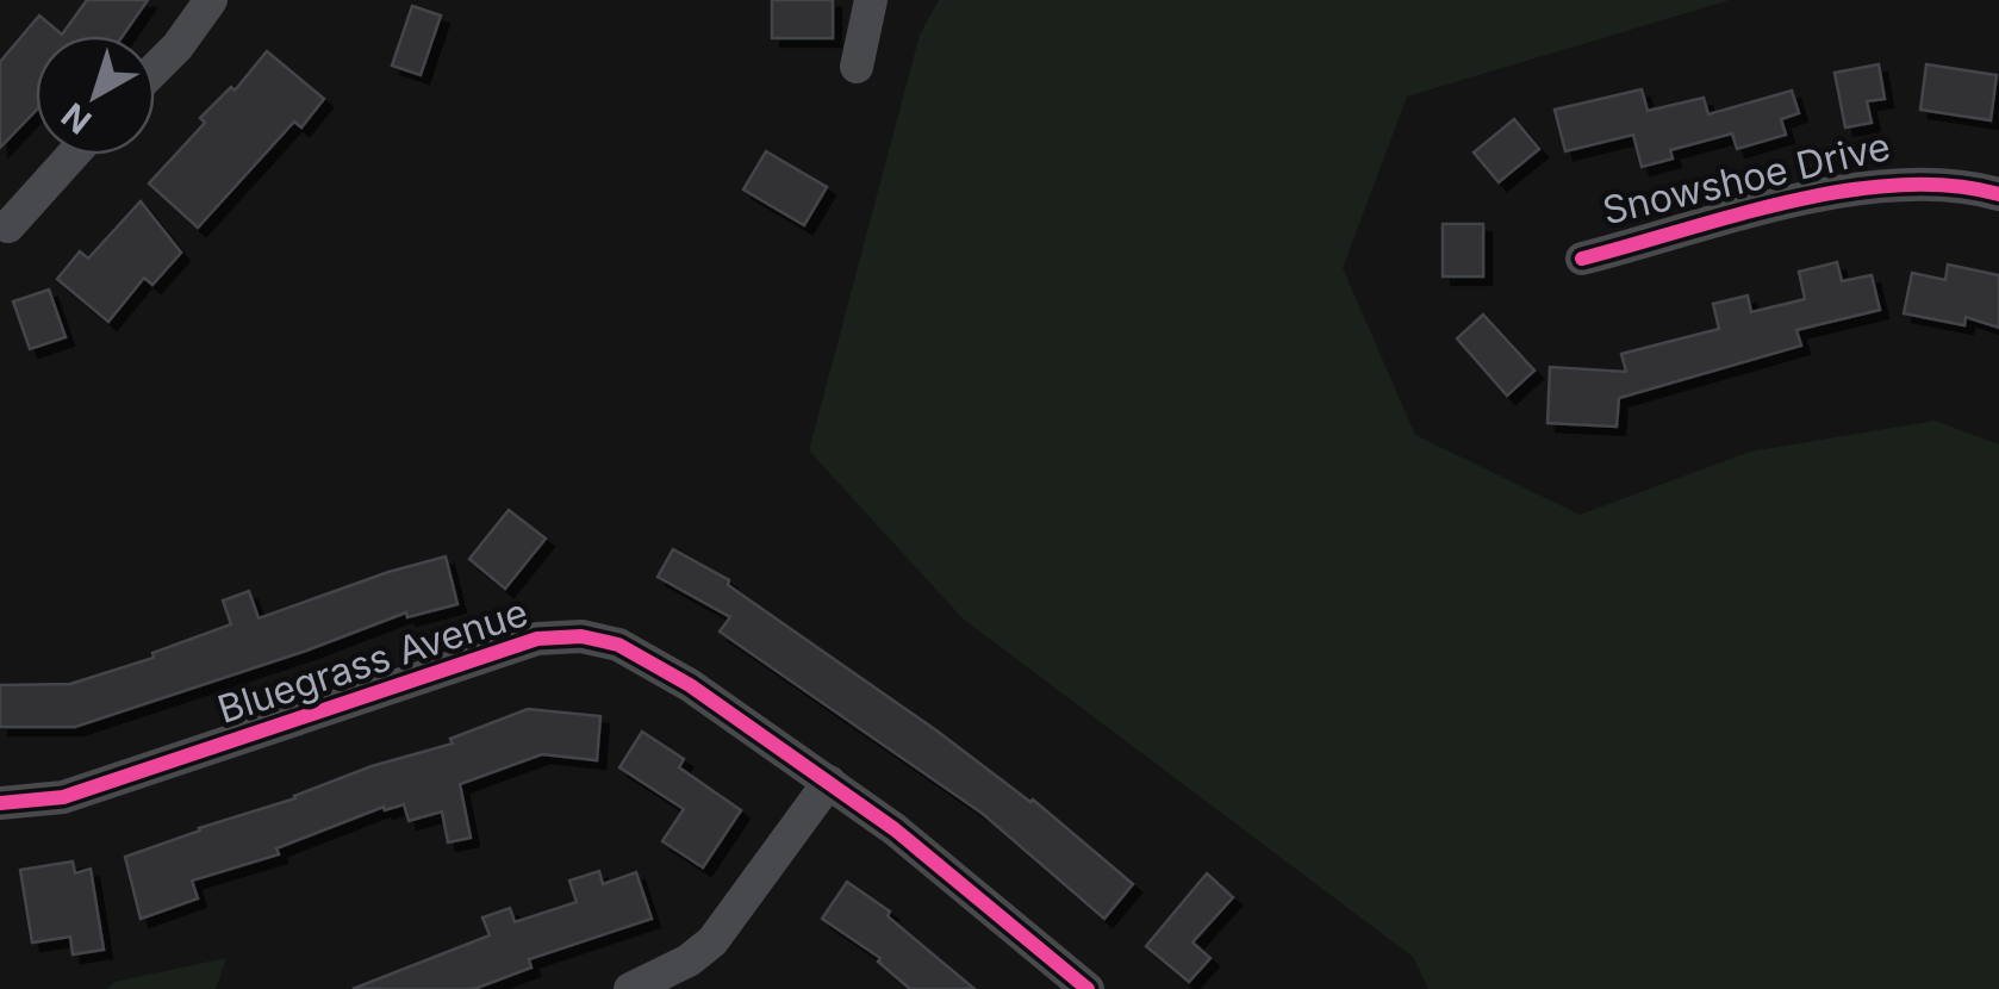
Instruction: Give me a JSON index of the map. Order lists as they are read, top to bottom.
{
  "streets": {
    "street": ["Snowshoe Drive", "Bluegrass Avenue"]
  },
  "north": "bottom left"
}
